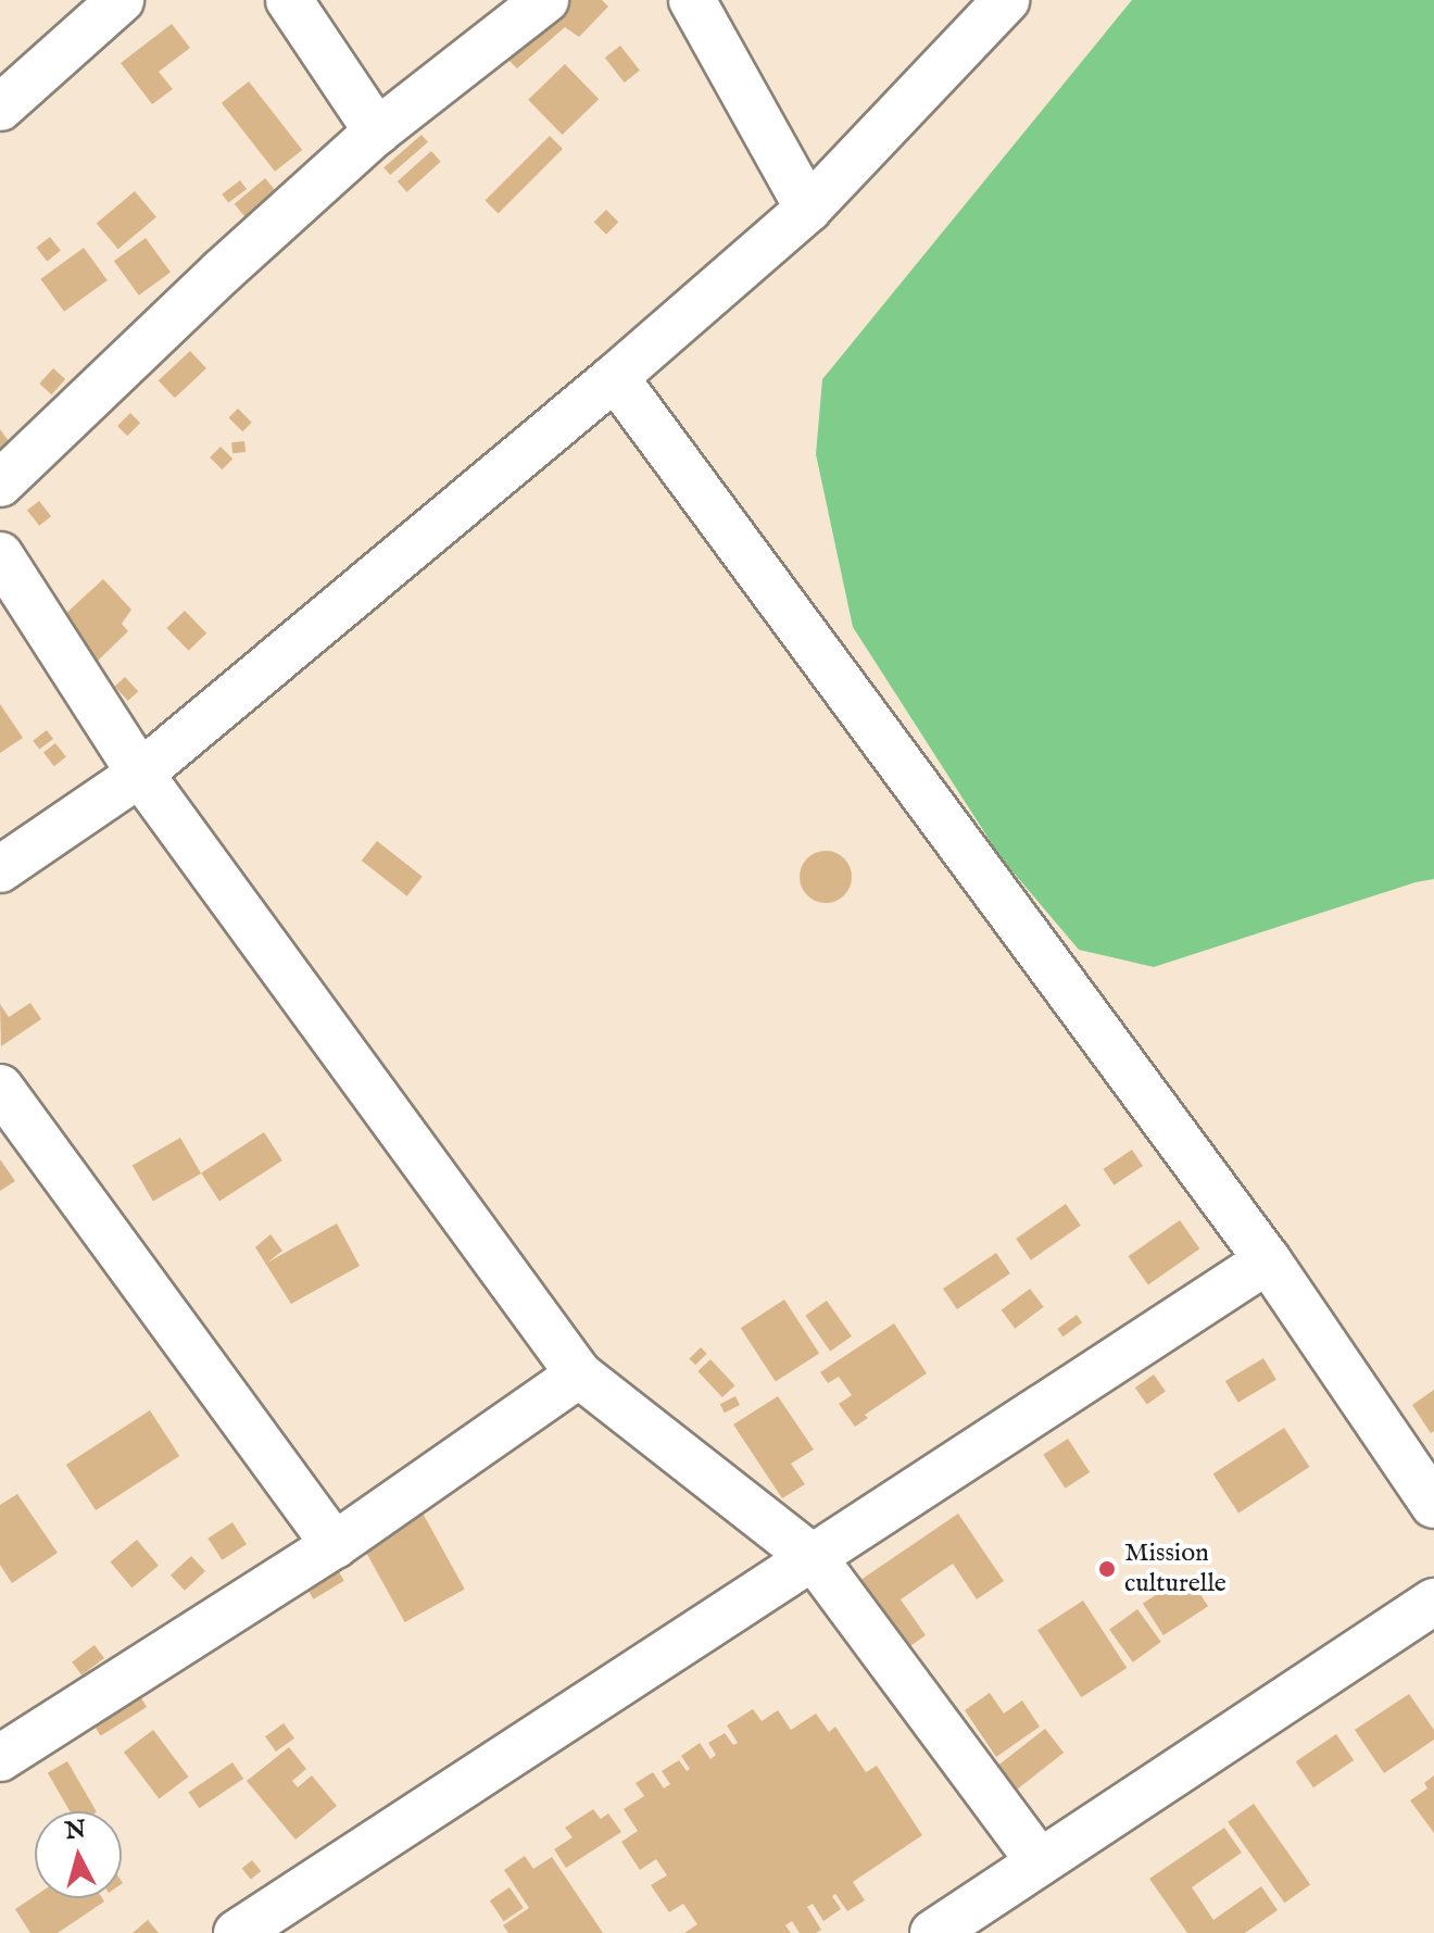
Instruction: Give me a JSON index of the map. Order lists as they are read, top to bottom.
{
  "places": ["Mission culturelle"],
  "north": "top"
}
